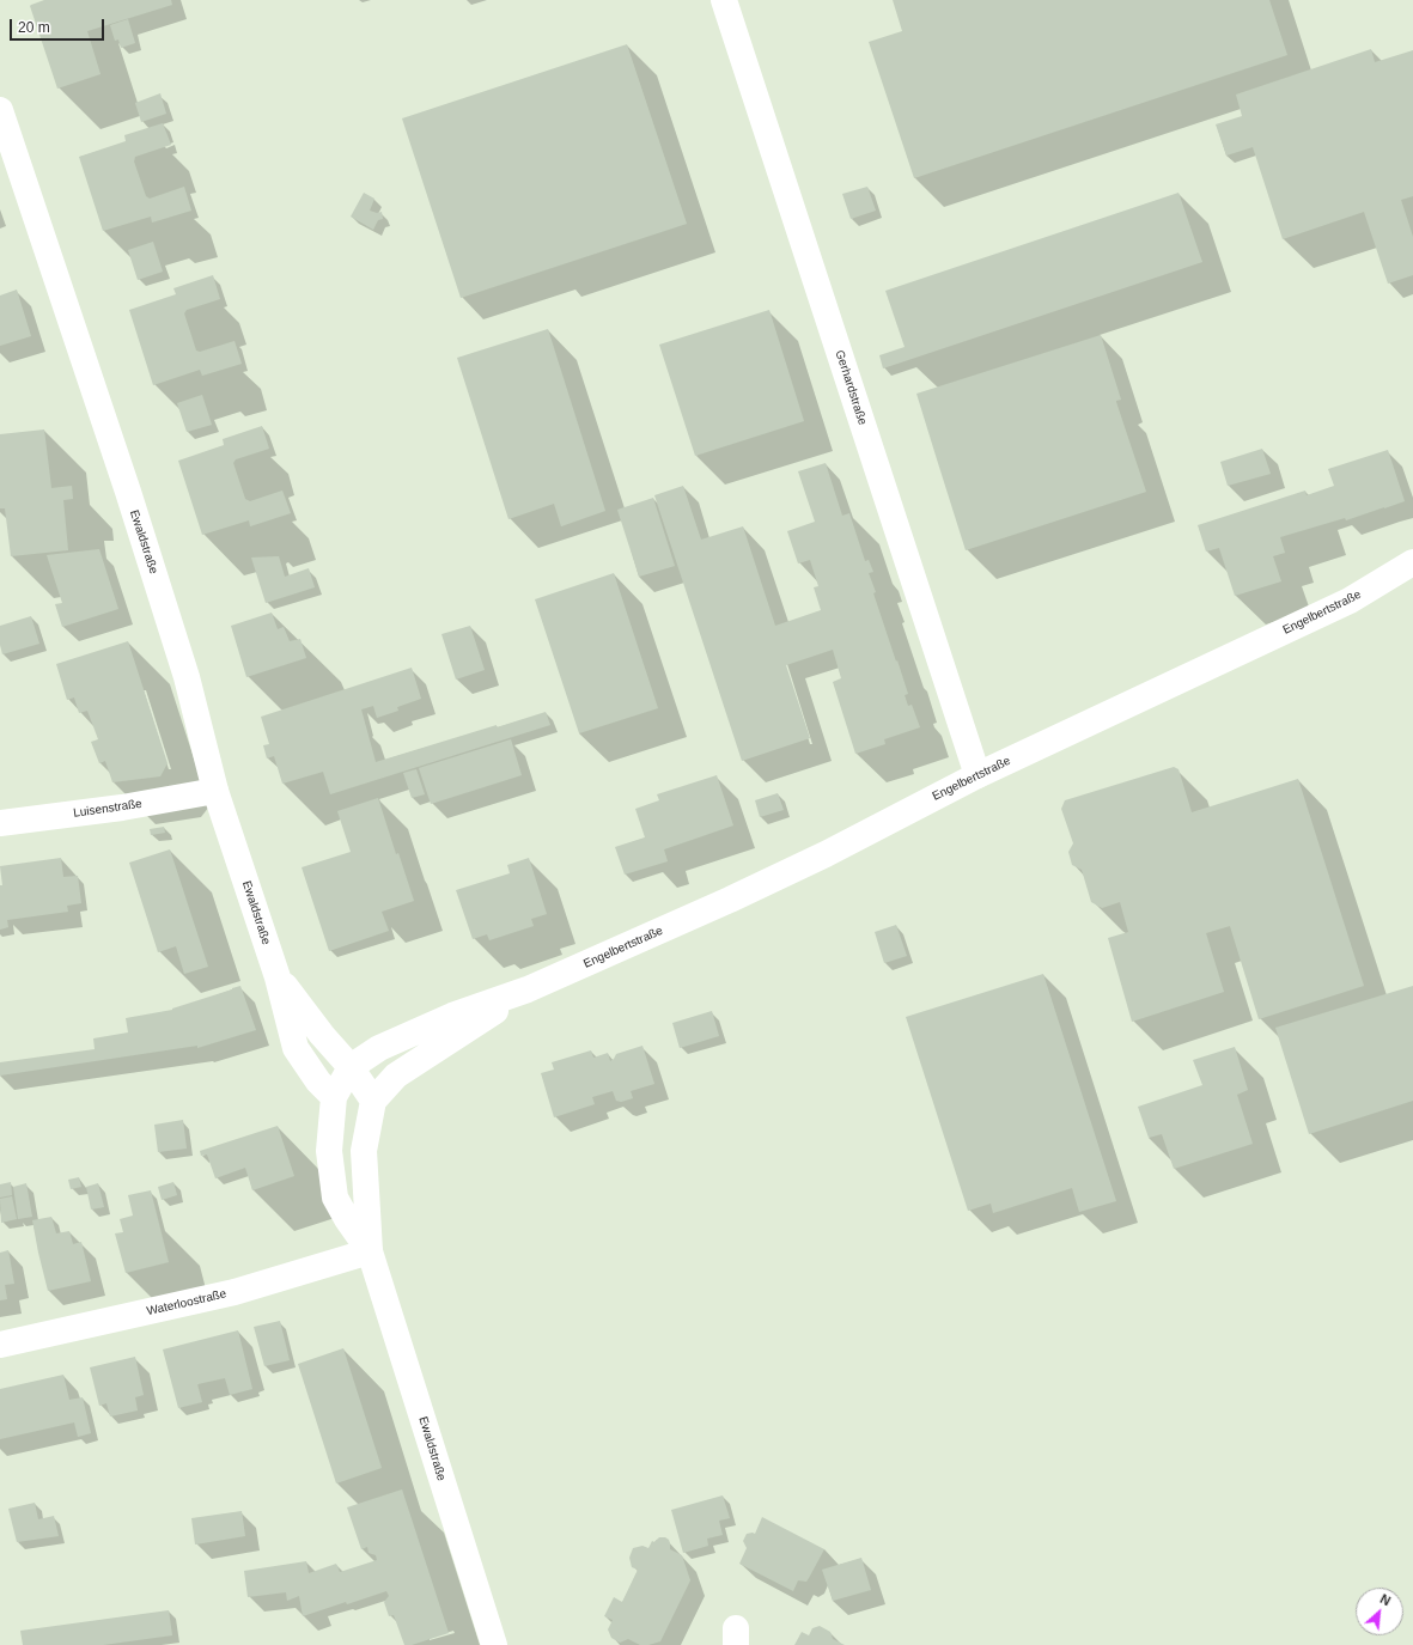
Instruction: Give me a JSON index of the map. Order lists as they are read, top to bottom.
{
  "streets": {
    "street": [
      "Gerhardstraße",
      "Ewaldstraße",
      "Engelbertstraße",
      "Luisenstraße",
      "Waterloostraße"
    ]
  },
  "crossings": [
    ["Gerhardstraße", "Engelbertstraße"],
    ["Ewaldstraße", "Engelbertstraße"],
    ["Ewaldstraße", "Luisenstraße"],
    ["Ewaldstraße", "Waterloostraße"]
  ],
  "scale_bar": "20 m",
  "north": "top right"
}
